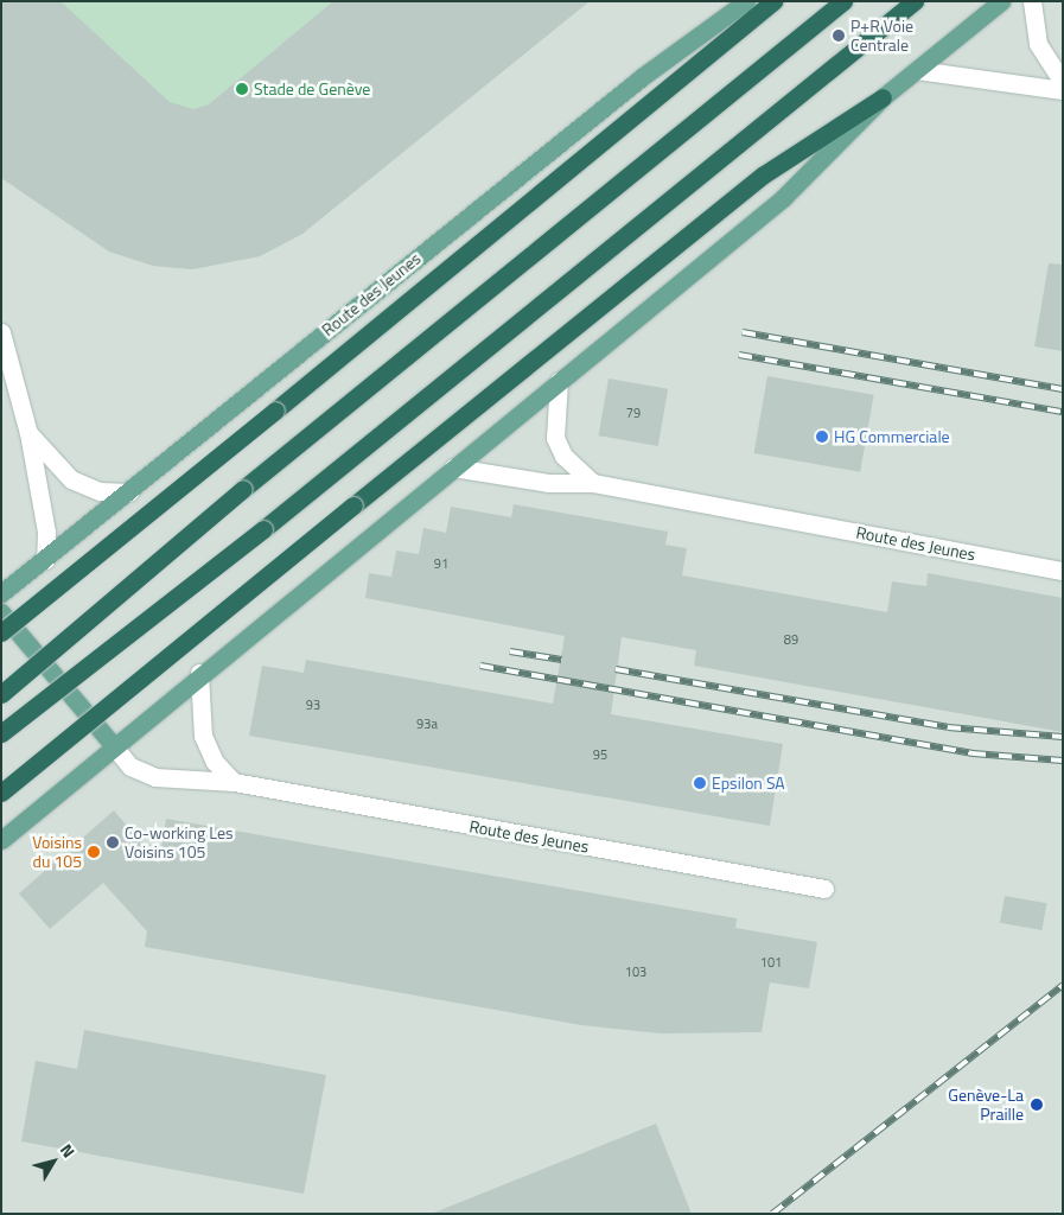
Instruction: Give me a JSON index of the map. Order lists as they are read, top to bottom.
{
  "streets": {
    "main road": ["Route des Jeunes"]
  },
  "places": [
    "P+R Voie Centrale",
    "Stade de Genève",
    "HG Commerciale",
    "Epsilon SA",
    "Co-working Les Voisins 105",
    "Voisins du 105",
    "Genève-La Praille"
  ],
  "house_numbers": [
    "79",
    "91",
    "89",
    "93",
    "93a",
    "95",
    "101",
    "103"
  ],
  "north": "top right"
}
